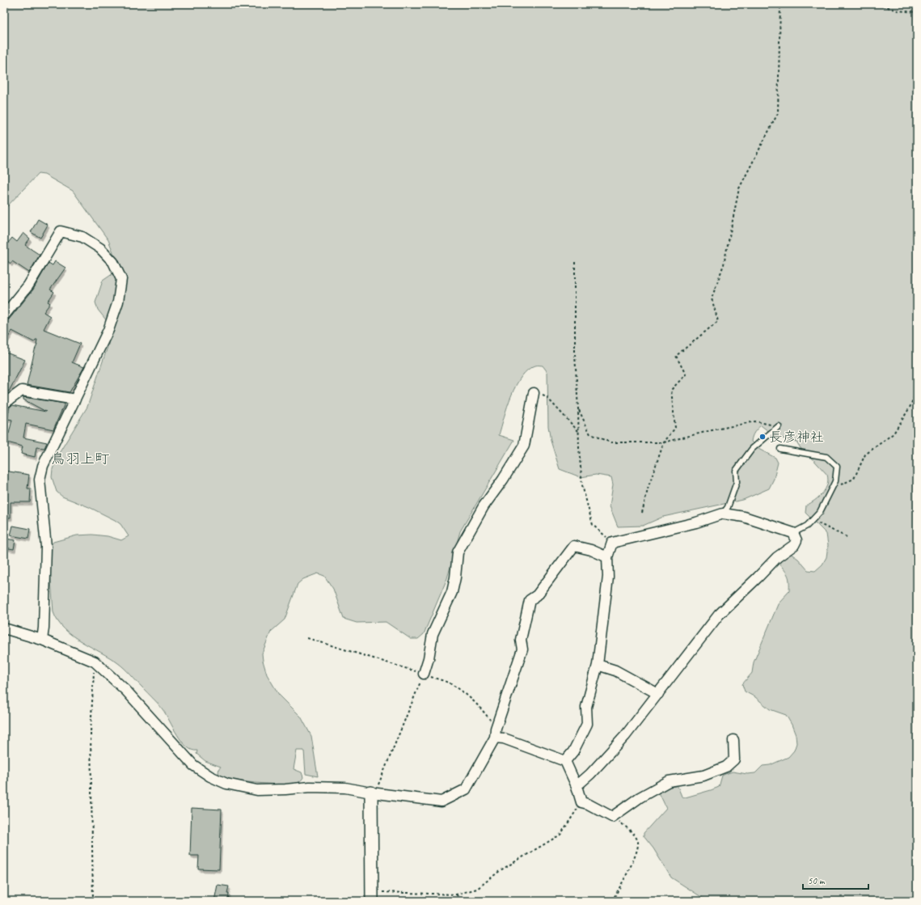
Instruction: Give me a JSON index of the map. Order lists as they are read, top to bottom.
{
  "districts": ["鳥羽上町"],
  "places": ["長彦神社"],
  "scale_bar": "50 m"
}
